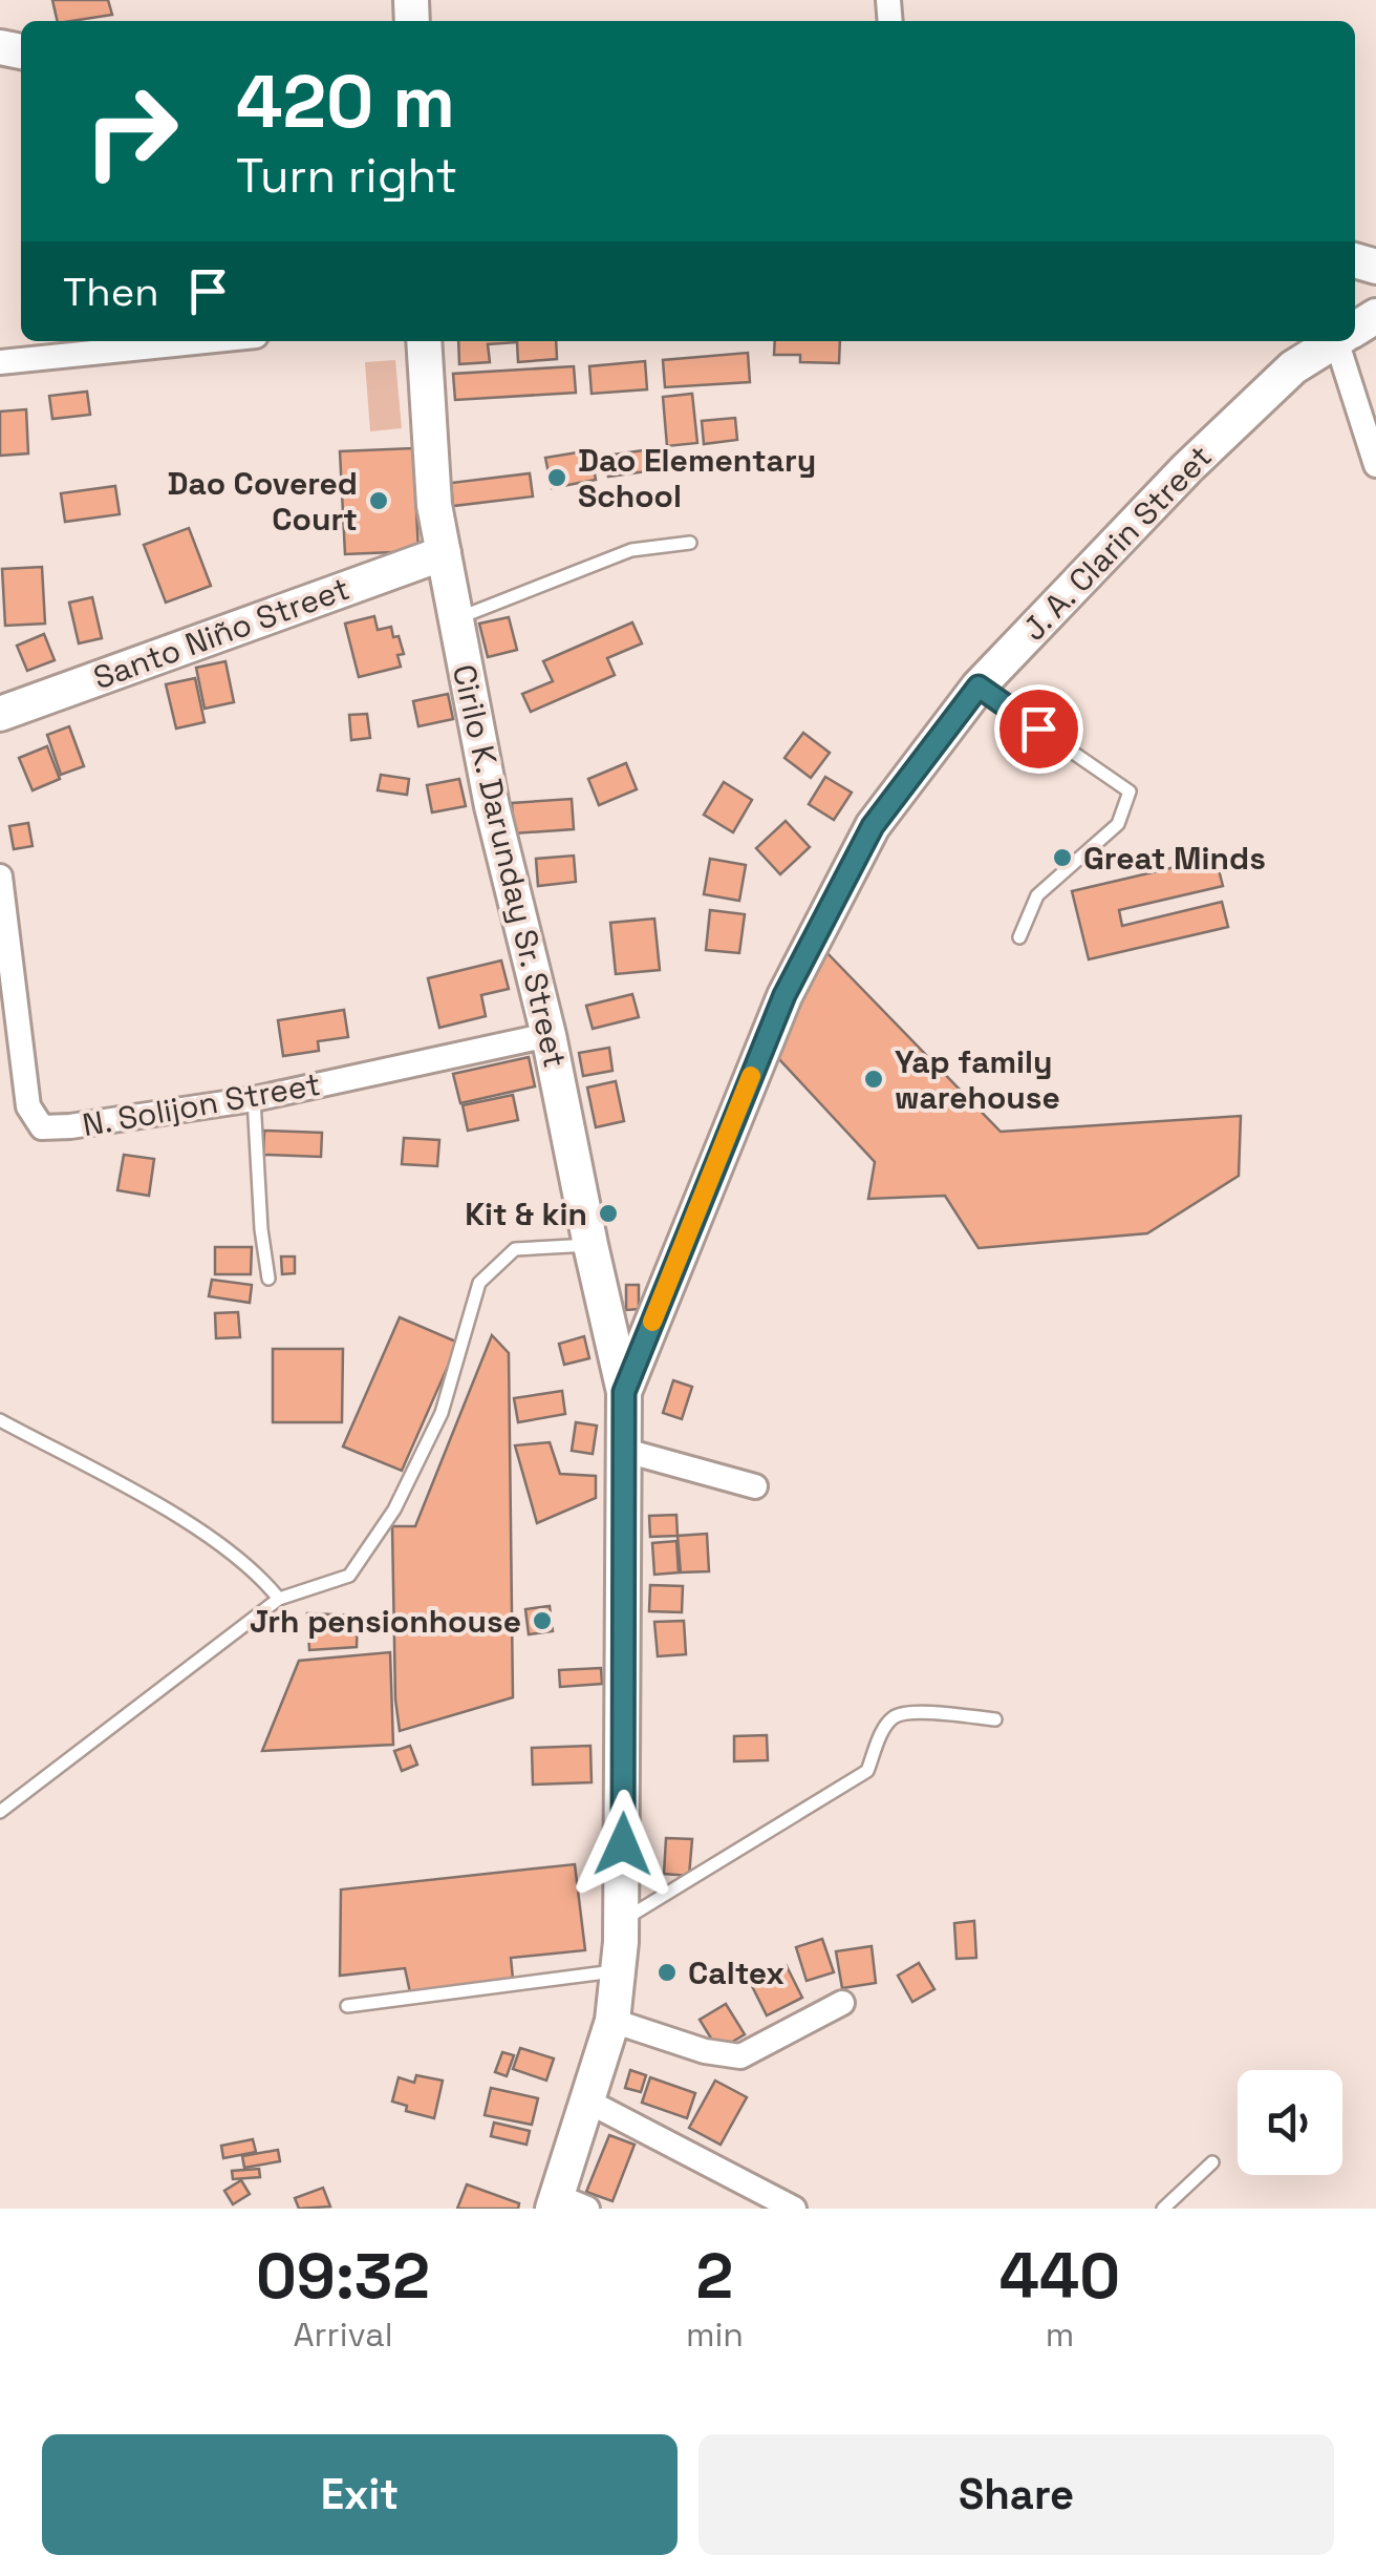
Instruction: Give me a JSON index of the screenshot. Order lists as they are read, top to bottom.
{
  "streets": {
    "main road": ["J. A. Clarin Street", "Santo Niño Street", "Cirilo K. Darunday Sr. Street"],
    "street": ["N. Solijon Street"]
  },
  "crossings": [
    ["J. A. Clarin Street", "Cirilo K. Darunday Sr. Street"],
    ["Santo Niño Street", "Cirilo K. Darunday Sr. Street"],
    ["Cirilo K. Darunday Sr. Street", "N. Solijon Street"]
  ],
  "places": [
    "Dao Elementary School",
    "Dao Covered Court",
    "Great Minds",
    "Yap family warehouse",
    "Kit & kin",
    "Jrh pensionhouse",
    "Caltex"
  ],
  "page": {
    "turn": ["420 m", "Turn right"],
    "then": "Then",
    "eta": [
      "09:32",
      "Arrival",
      "2",
      "min",
      "440",
      "m"
    ],
    "buttons": ["Exit", "Share"]
  }
}
